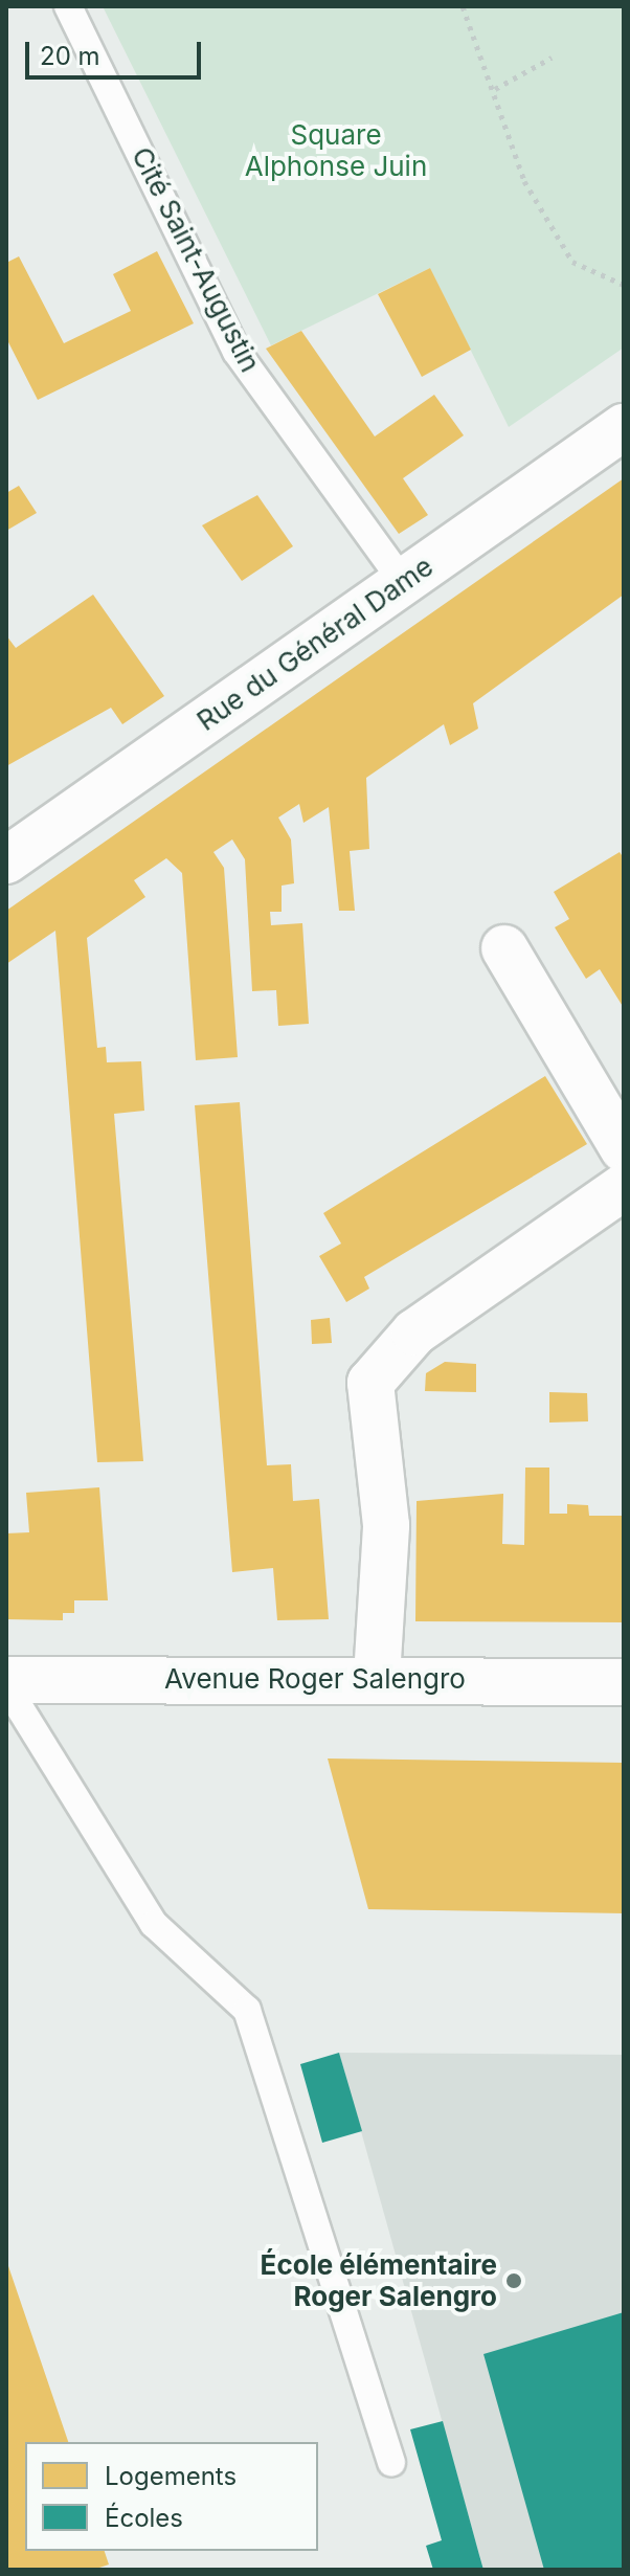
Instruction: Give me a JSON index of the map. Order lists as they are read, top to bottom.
{
  "streets": {
    "street": ["Rue du Général Dame", "Avenue Roger Salengro"],
    "lane": ["Cité Saint-Augustin"]
  },
  "crossings": [
    ["Cité Saint-Augustin", "Rue du Général Dame"]
  ],
  "parks": ["Square Alphonse Juin"],
  "places": ["École élémentaire Roger Salengro"],
  "legend": ["Logements", "Écoles"],
  "scale_bar": "20 m"
}
